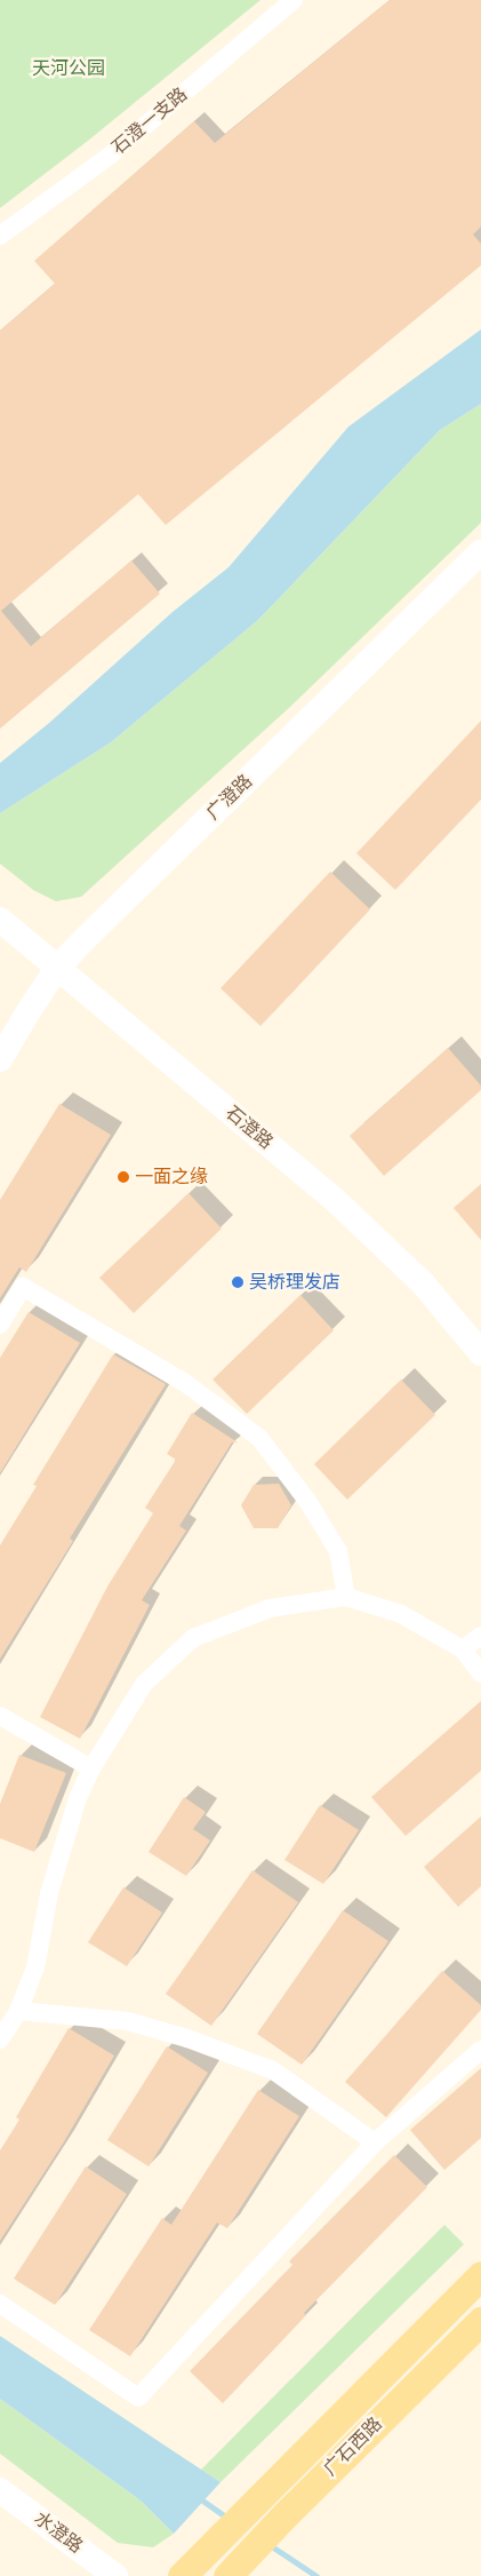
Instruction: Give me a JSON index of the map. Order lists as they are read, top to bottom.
{
  "streets": {
    "main road": ["广石西路"],
    "street": [
      "石澄一支路",
      "广澄路",
      "石澄路",
      "水澄路"
    ]
  },
  "crossings": [
    ["广澄路", "石澄路"]
  ],
  "parks": ["天河公园"],
  "places": ["一面之缘", "吴桥理发店"]
}
